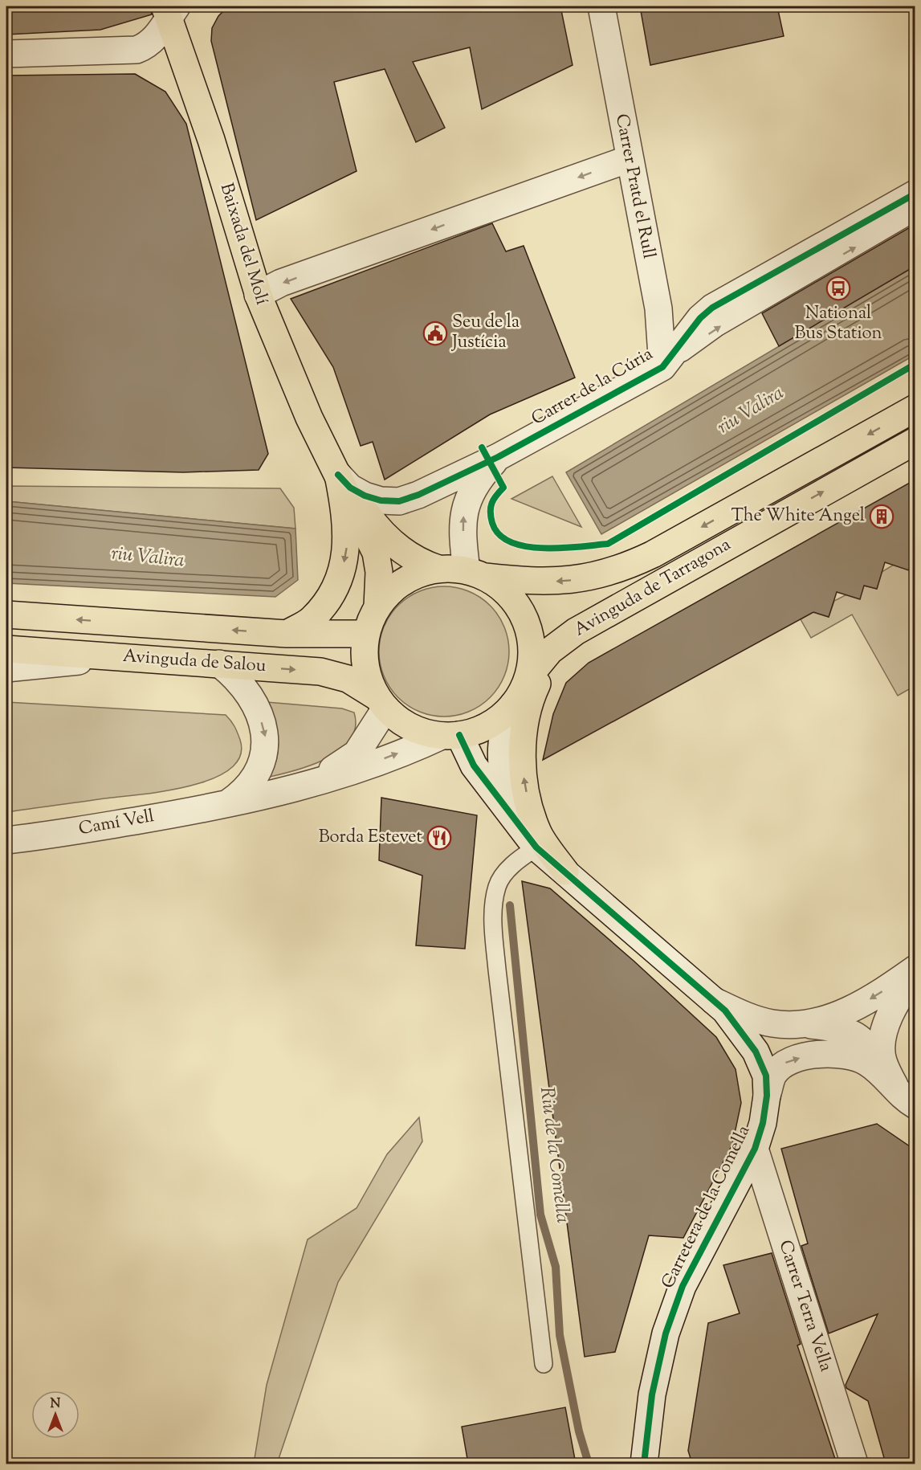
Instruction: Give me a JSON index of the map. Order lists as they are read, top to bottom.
{
  "streets": {
    "main road": ["Baixada del Molí", "Avinguda de Tarragona", "Avinguda de Salou"],
    "street": [
      "Carrer Pratd el Rull",
      "Carrer de la Cúria",
      "Camí Vell",
      "Carretera de la Comella",
      "Carrer Terra Vella"
    ]
  },
  "crossings": [
    ["Carrer Pratd el Rull", "Carrer de la Cúria"],
    ["Baixada del Molí", "Carrer de la Cúria"],
    ["Baixada del Molí", "Avinguda de Tarragona"],
    ["Baixada del Molí", "Avinguda de Salou"],
    ["Baixada del Molí", "Camí Vell"],
    ["Baixada del Molí", "Carretera de la Comella"],
    ["Carrer de la Cúria", "Avinguda de Tarragona"],
    ["Carrer de la Cúria", "Avinguda de Salou"],
    ["Carrer de la Cúria", "Camí Vell"],
    ["Carrer de la Cúria", "Carretera de la Comella"],
    ["Avinguda de Tarragona", "Avinguda de Salou"],
    ["Avinguda de Tarragona", "Camí Vell"],
    ["Avinguda de Tarragona", "Carretera de la Comella"],
    ["Avinguda de Salou", "Camí Vell"],
    ["Avinguda de Salou", "Carretera de la Comella"],
    ["Camí Vell", "Carretera de la Comella"],
    ["Carretera de la Comella", "Carrer Terra Vella"]
  ],
  "water": ["riu Valira", "Riu de la Comella"],
  "places": {
    "bus stop": ["National Bus Station"],
    "public building": ["Seu de la Justícia"],
    "building": ["The White Angel"],
    "restaurant": ["Borda Estevet"]
  },
  "north": "top"
}
